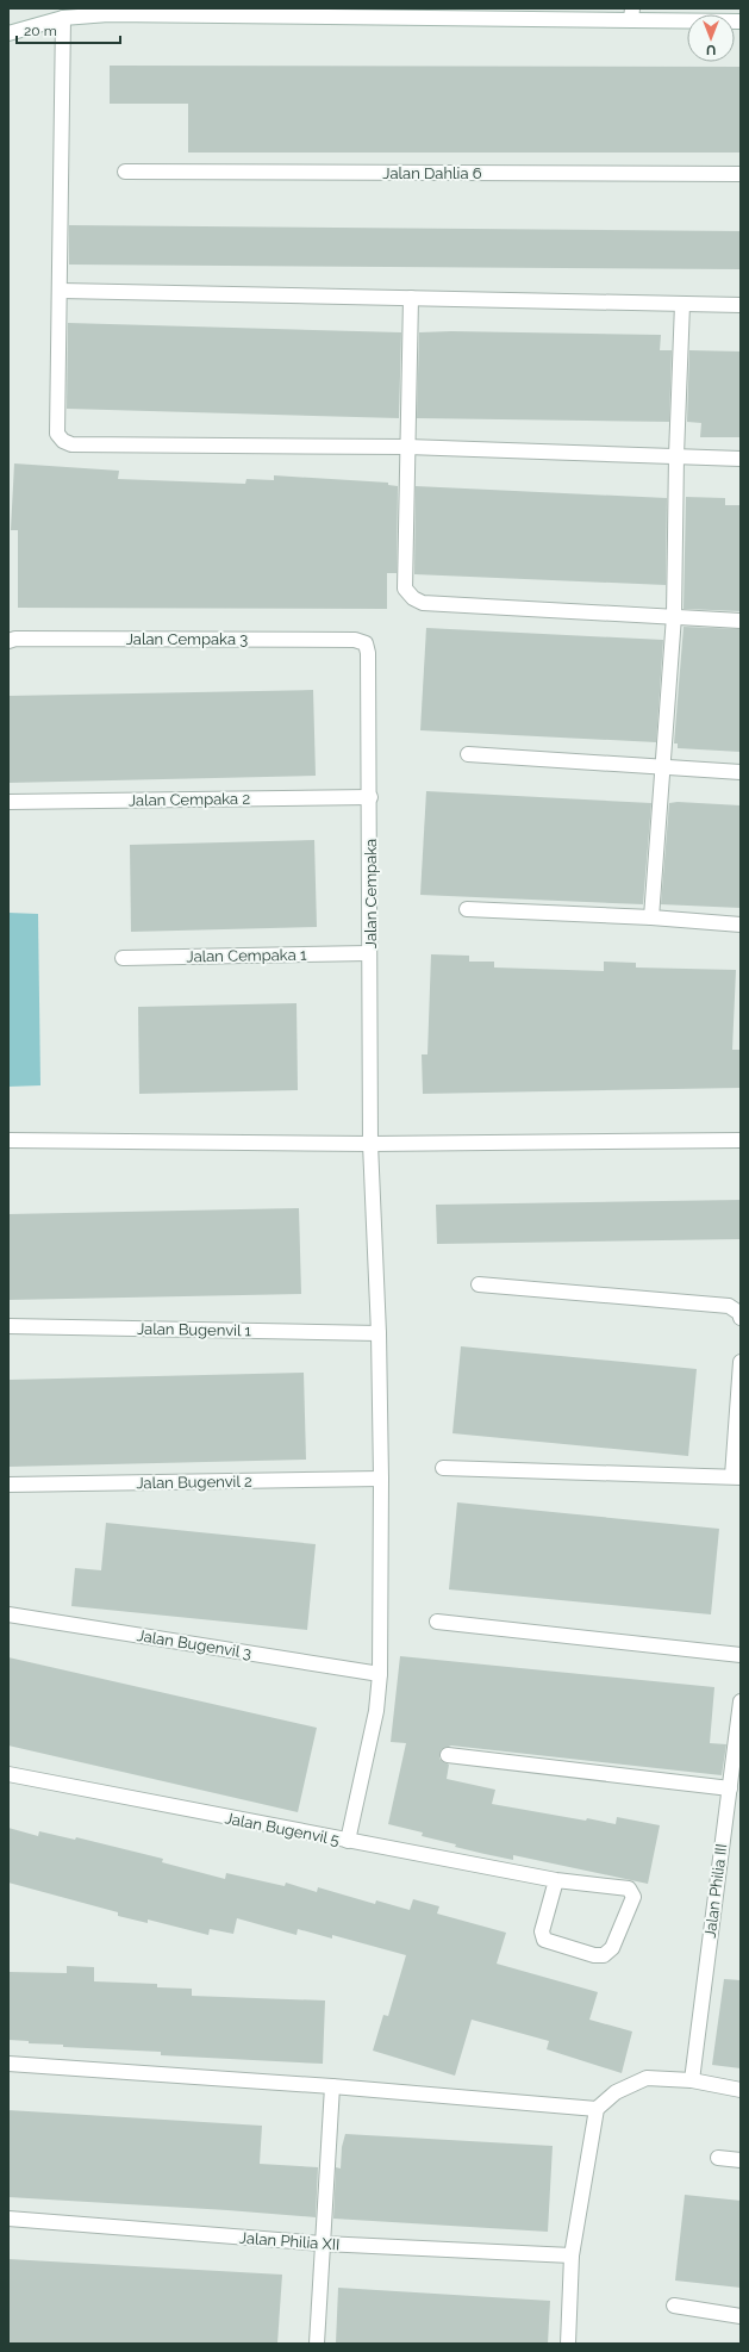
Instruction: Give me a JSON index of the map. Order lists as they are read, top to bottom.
{
  "streets": {
    "street": [
      "Jalan Dahlia 6",
      "Jalan Cempaka 3",
      "Jalan Cempaka 2",
      "Jalan Cempaka",
      "Jalan Cempaka 1",
      "Jalan Bugenvil 1",
      "Jalan Bugenvil 2",
      "Jalan Bugenvil 3",
      "Jalan Bugenvil 5",
      "Jalan Philia III",
      "Jalan Philia XII"
    ]
  },
  "crossings": [
    ["Jalan Cempaka 3", "Jalan Cempaka"],
    ["Jalan Cempaka 2", "Jalan Cempaka"],
    ["Jalan Cempaka", "Jalan Cempaka 1"],
    ["Jalan Cempaka", "Jalan Bugenvil 1"],
    ["Jalan Cempaka", "Jalan Bugenvil 2"],
    ["Jalan Cempaka", "Jalan Bugenvil 3"],
    ["Jalan Cempaka", "Jalan Bugenvil 5"]
  ],
  "scale_bar": "20 m",
  "north": "bottom"
}
